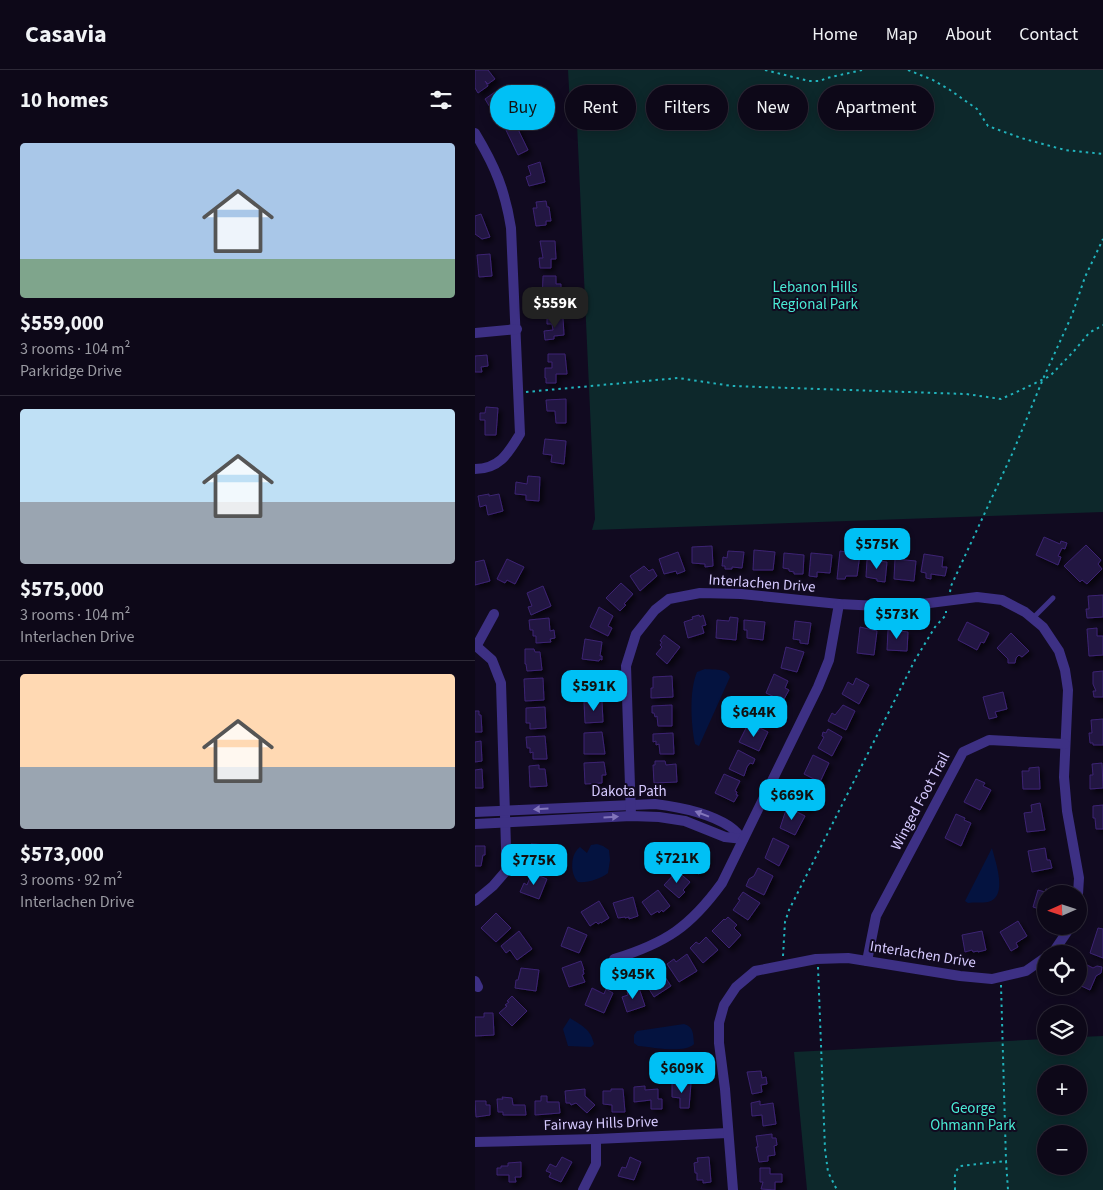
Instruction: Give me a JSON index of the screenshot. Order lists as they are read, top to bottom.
{
  "streets": {
    "street": [
      "Interlachen Drive",
      "Dakota Path",
      "Winged Foot Trail",
      "Fairway Hills Drive"
    ]
  },
  "crossings": [
    ["Interlachen Drive", "Dakota Path"],
    ["Interlachen Drive", "Winged Foot Trail"],
    ["Interlachen Drive", "Fairway Hills Drive"]
  ],
  "parks": ["Lebanon Hills Regional Park", "George Ohmann Park"],
  "north": "left",
  "page": {
    "header": "Casavia",
    "nav": [
      "Home",
      "Map",
      "About",
      "Contact"
    ],
    "heading": "10 homes",
    "chip": [
      "Buy",
      "Rent",
      "Filters",
      "New",
      "Apartment"
    ],
    "list": [
      {
        "name": "$559,000",
        "note": "3 rooms · 104 m² · Parkridge Drive"
      },
      {
        "name": "$575,000",
        "note": "3 rooms · 104 m² · Interlachen Drive"
      },
      {
        "name": "$573,000",
        "note": "3 rooms · 92 m² · Interlachen Drive"
      }
    ],
    "price": [
      "$559K",
      "$575K",
      "$573K",
      "$591K",
      "$644K",
      "$669K",
      "$721K",
      "$775K",
      "$945K",
      "$609K"
    ],
    "map_buttons": ["+", "−"]
  }
}
